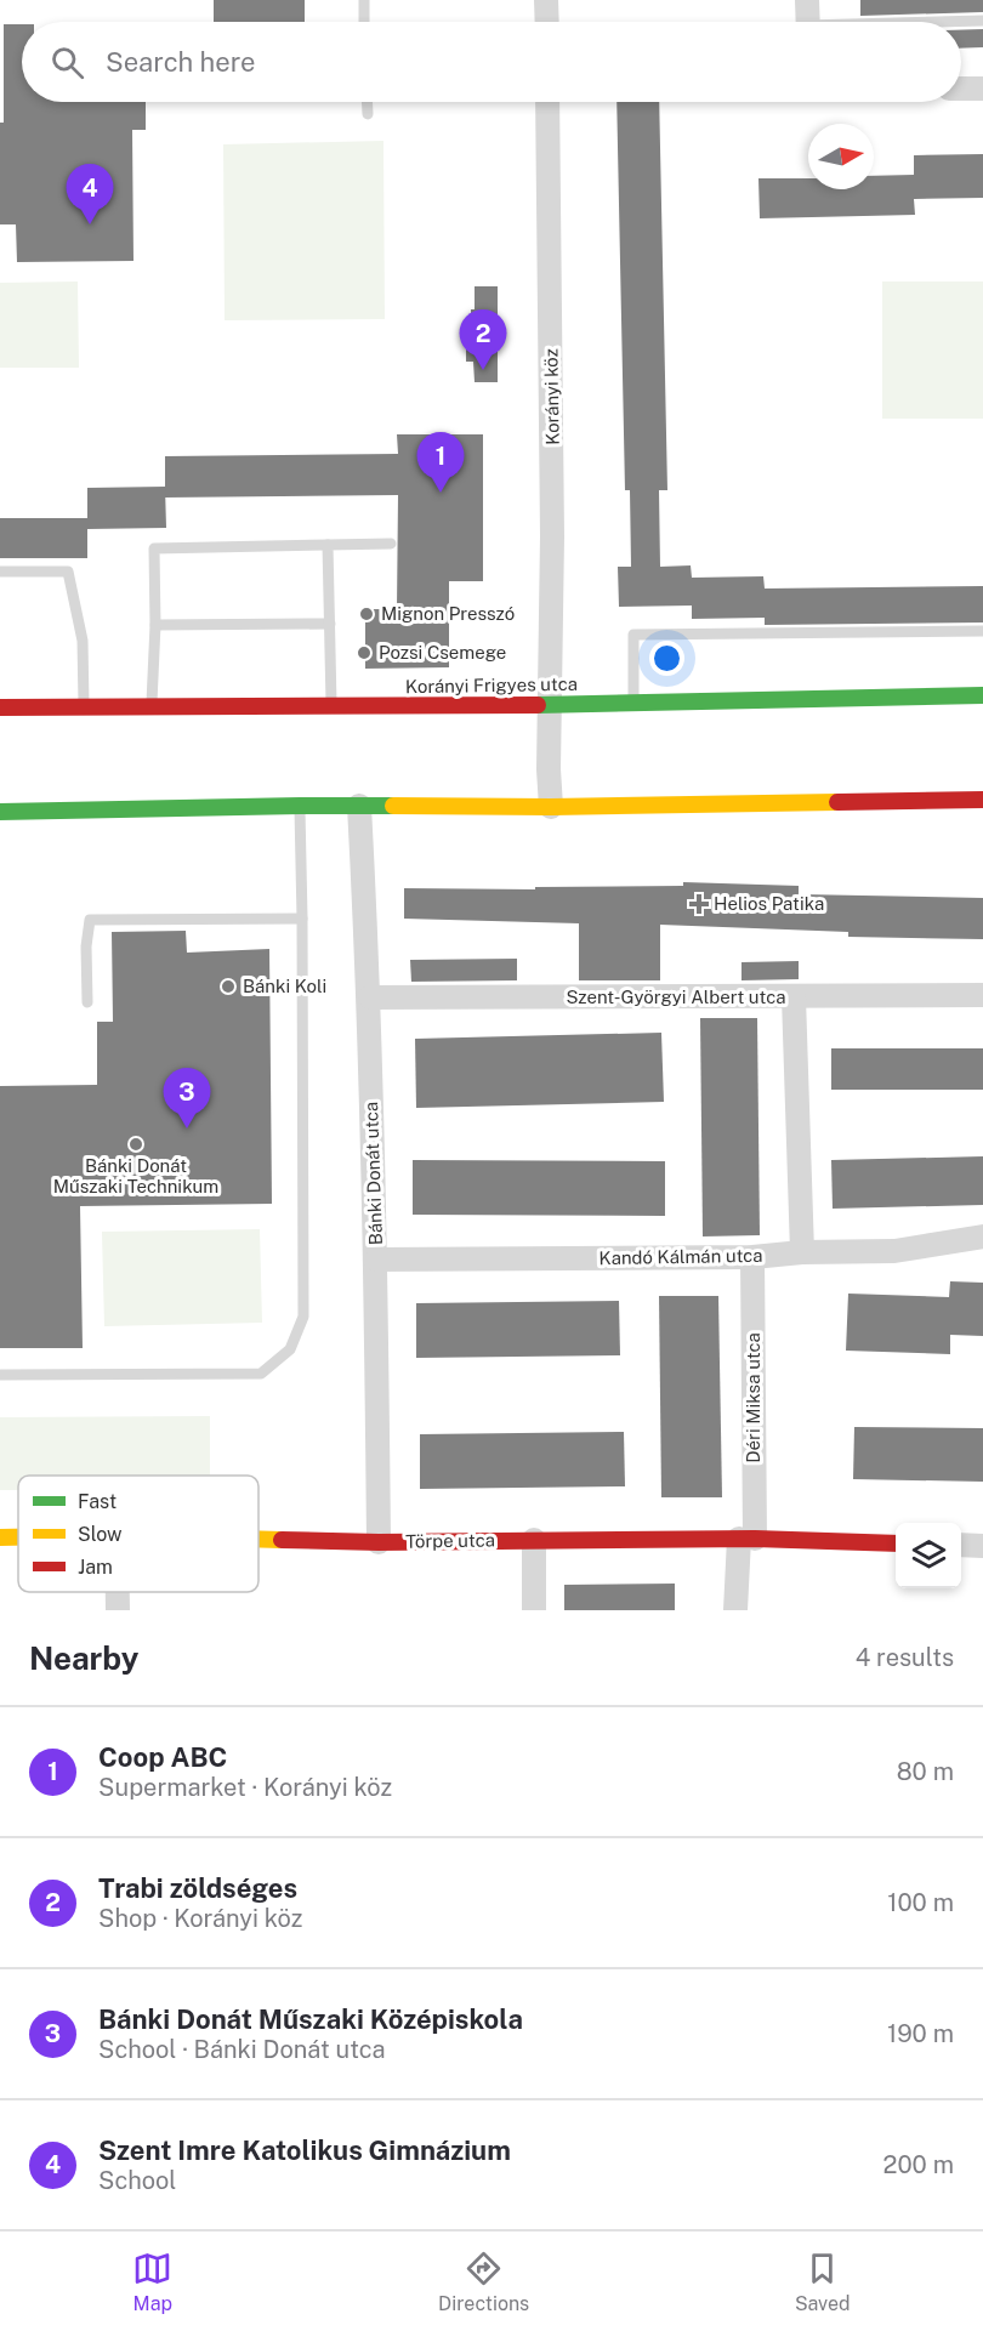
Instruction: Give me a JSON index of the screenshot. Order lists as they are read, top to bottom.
{
  "streets": {
    "street": [
      "Korányi köz",
      "Korányi Frigyes utca",
      "Szent-Györgyi Albert utca",
      "Bánki Donát utca",
      "Kandó Kálmán utca",
      "Déri Miksa utca",
      "Törpe utca"
    ]
  },
  "crossings": [
    ["Korányi köz", "Korányi Frigyes utca"],
    ["Szent-Györgyi Albert utca", "Bánki Donát utca"],
    ["Bánki Donát utca", "Kandó Kálmán utca"],
    ["Bánki Donát utca", "Törpe utca"],
    ["Kandó Kálmán utca", "Déri Miksa utca"],
    ["Déri Miksa utca", "Törpe utca"]
  ],
  "places": {
    "other": [
      "Mignon Presszó",
      "Pozsi Csemege",
      "Bánki Koli",
      "Bánki Donát Műszaki Technikum"
    ],
    "health": ["Helios Patika"]
  },
  "legend": ["Fast", "Slow", "Jam"],
  "north": "right",
  "page": {
    "search": "Search here",
    "pins": [
      "4",
      "2",
      "1",
      "3"
    ],
    "heading": ["Nearby", "4 results"],
    "list": [
      {
        "mark": "1",
        "name": "Coop ABC",
        "note": "Supermarket · Korányi köz",
        "value": "80 m"
      },
      {
        "mark": "2",
        "name": "Trabi zöldséges",
        "note": "Shop · Korányi köz",
        "value": "100 m"
      },
      {
        "mark": "3",
        "name": "Bánki Donát Műszaki Középiskola",
        "note": "School · Bánki Donát utca",
        "value": "190 m"
      },
      {
        "mark": "4",
        "name": "Szent Imre Katolikus Gimnázium",
        "note": "School",
        "value": "200 m"
      }
    ],
    "nav": ["Map", "Directions", "Saved"]
  }
}
